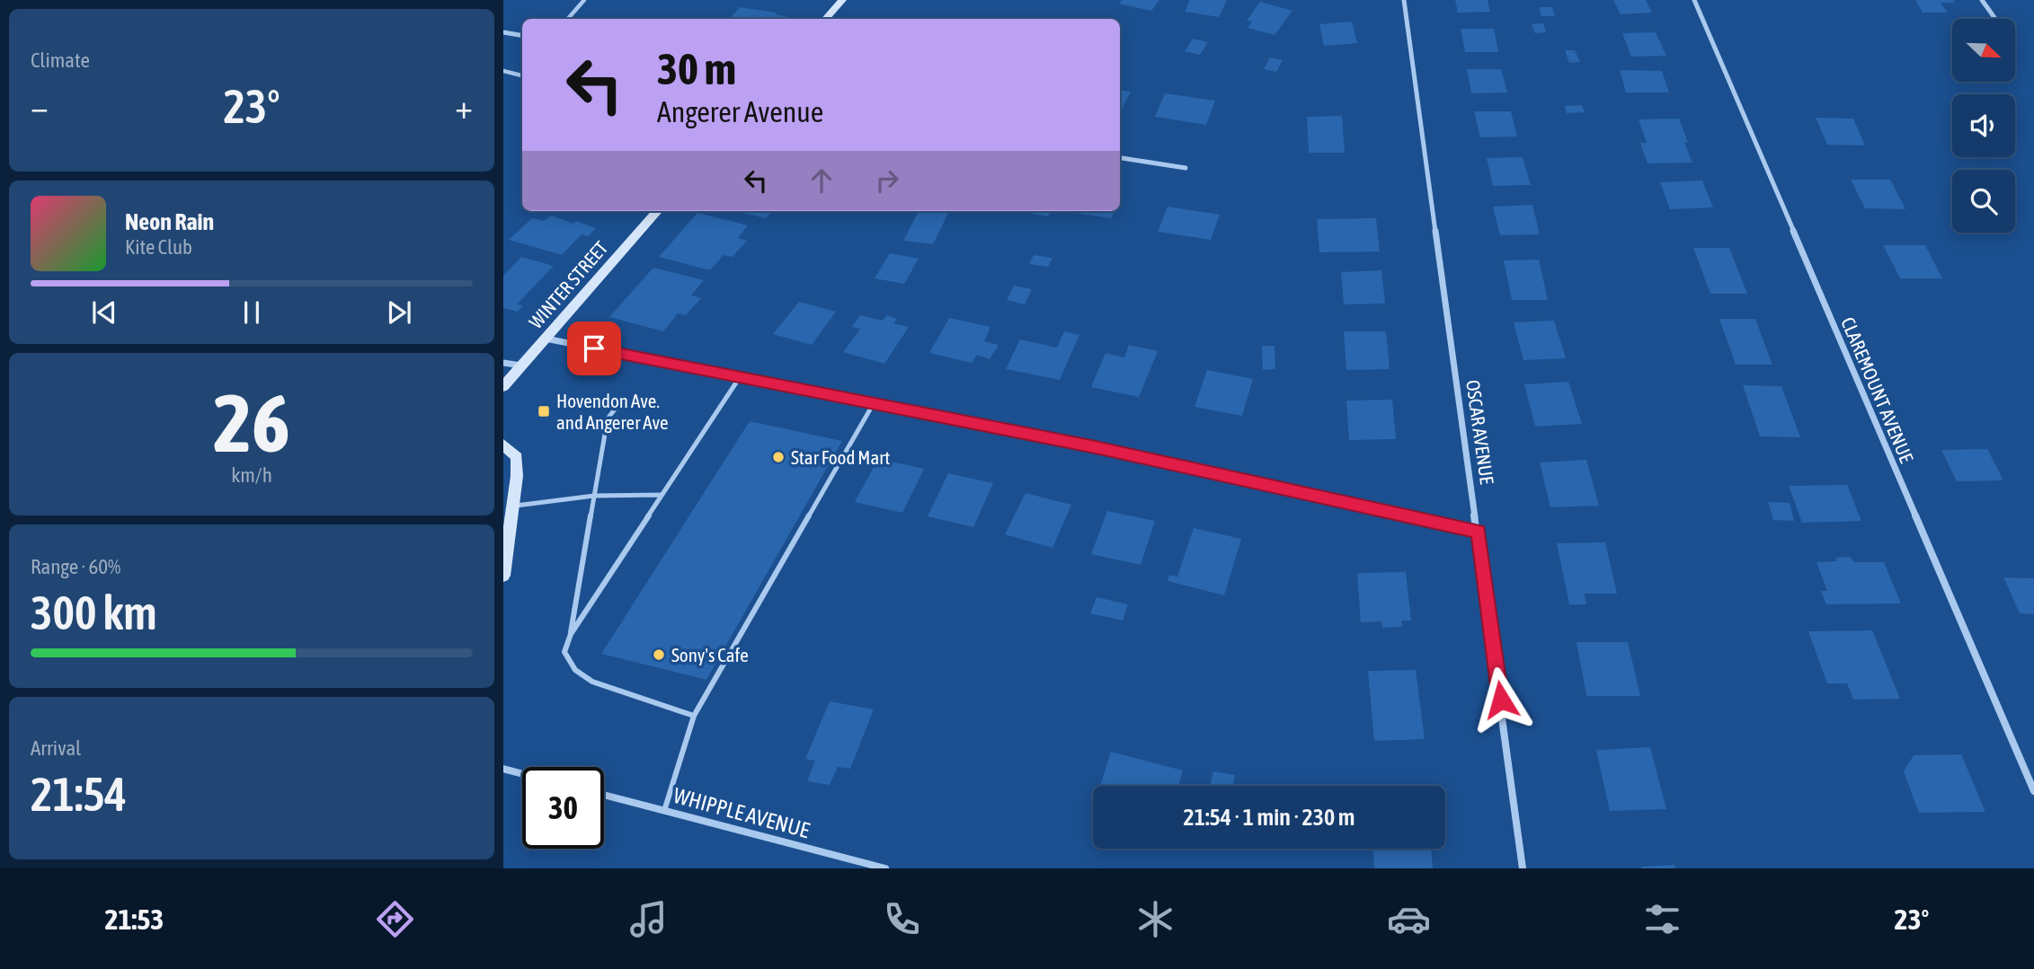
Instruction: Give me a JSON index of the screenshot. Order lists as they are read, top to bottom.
{
  "streets": {
    "main road": ["WINTER STREET"],
    "street": ["CLAREMOUNT AVENUE", "OSCAR AVENUE", "WHIPPLE AVENUE"]
  },
  "places": {
    "transit": ["Hovendon Ave. and Angerer Ave"],
    "other": ["Star Food Mart", "Sony's Cafe"]
  },
  "north": "bottom right",
  "page": {
    "tile": [
      "Climate",
      ["26", "km/h"],
      ["Range · 60%", "300 km"],
      ["Arrival", "21:54"]
    ],
    "turn": ["30 m", "Angerer Avenue"],
    "heat": ["−", "23°", "+"],
    "song": ["Neon Rain", "Kite Club"],
    "limit": "30",
    "trip": "21:54 · 1 min · 230 m",
    "tabs": ["21:53", "23°"]
  }
}
